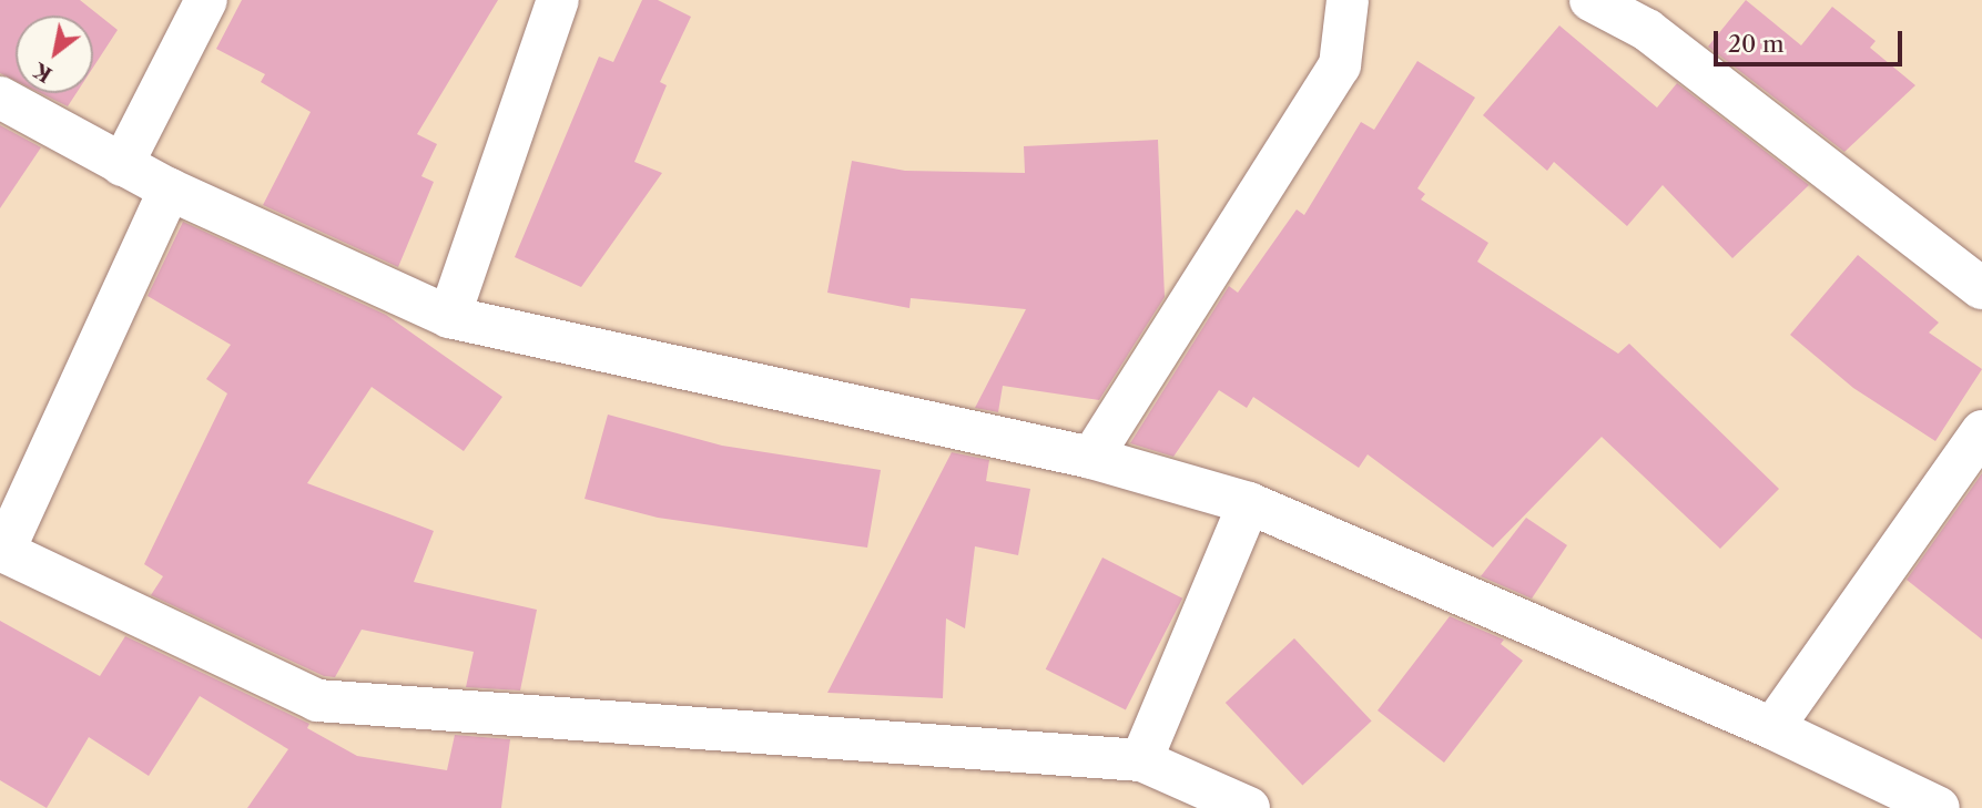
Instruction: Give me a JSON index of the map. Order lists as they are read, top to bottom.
{
  "scale_bar": "20 m",
  "north": "bottom left"
}
